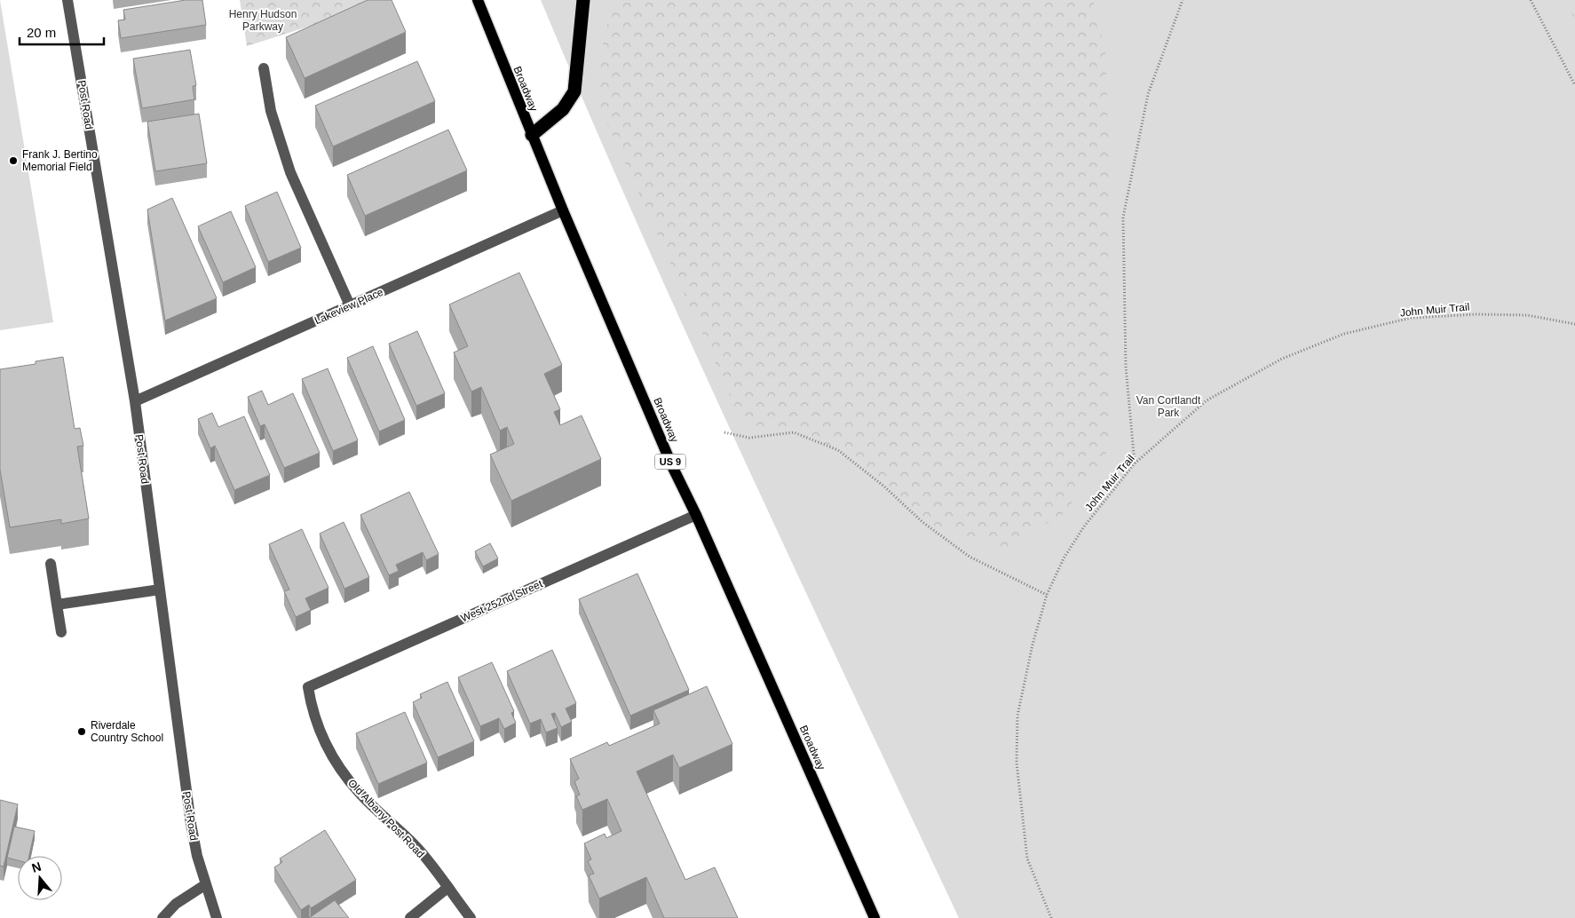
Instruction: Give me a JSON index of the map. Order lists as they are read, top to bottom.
{
  "streets": {
    "main road": ["Broadway", "US 9"],
    "street": [
      "Post Road",
      "Lakeview Place",
      "West 252nd Street",
      "Old Albany Post Road"
    ],
    "path": ["John Muir Trail"]
  },
  "crossings": [
    ["Broadway", "Lakeview Place"],
    ["Broadway", "West 252nd Street"],
    ["Post Road", "Lakeview Place"],
    ["West 252nd Street", "Old Albany Post Road"]
  ],
  "parks": ["Henry Hudson Parkway", "Van Cortlandt Park"],
  "places": ["Frank J. Bertino Memorial Field", "Riverdale Country School"],
  "scale_bar": "20 m",
  "north": "top"
}
